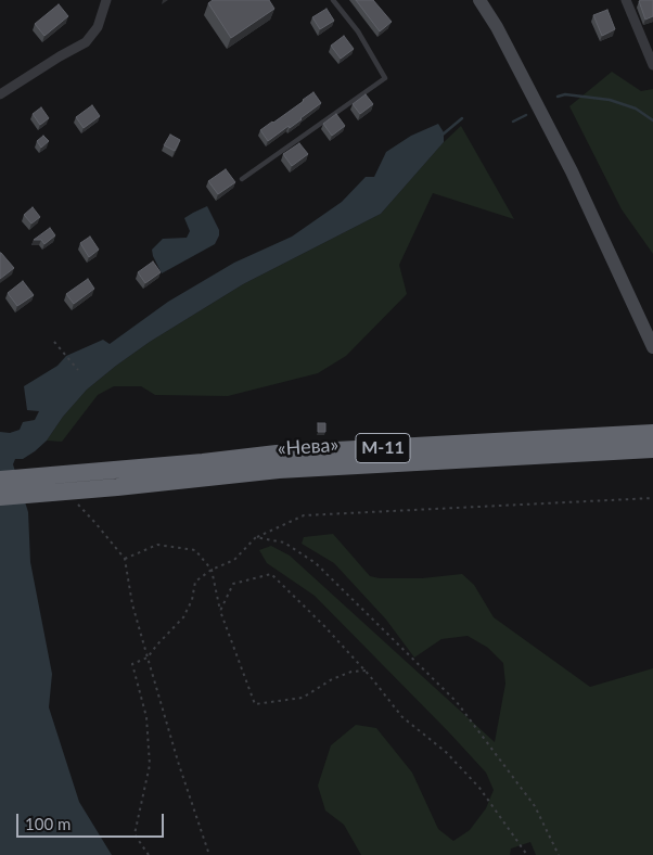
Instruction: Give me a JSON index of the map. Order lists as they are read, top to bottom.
{
  "streets": {
    "highway": ["«Нева»", "М-11"]
  },
  "scale_bar": "100 m"
}
